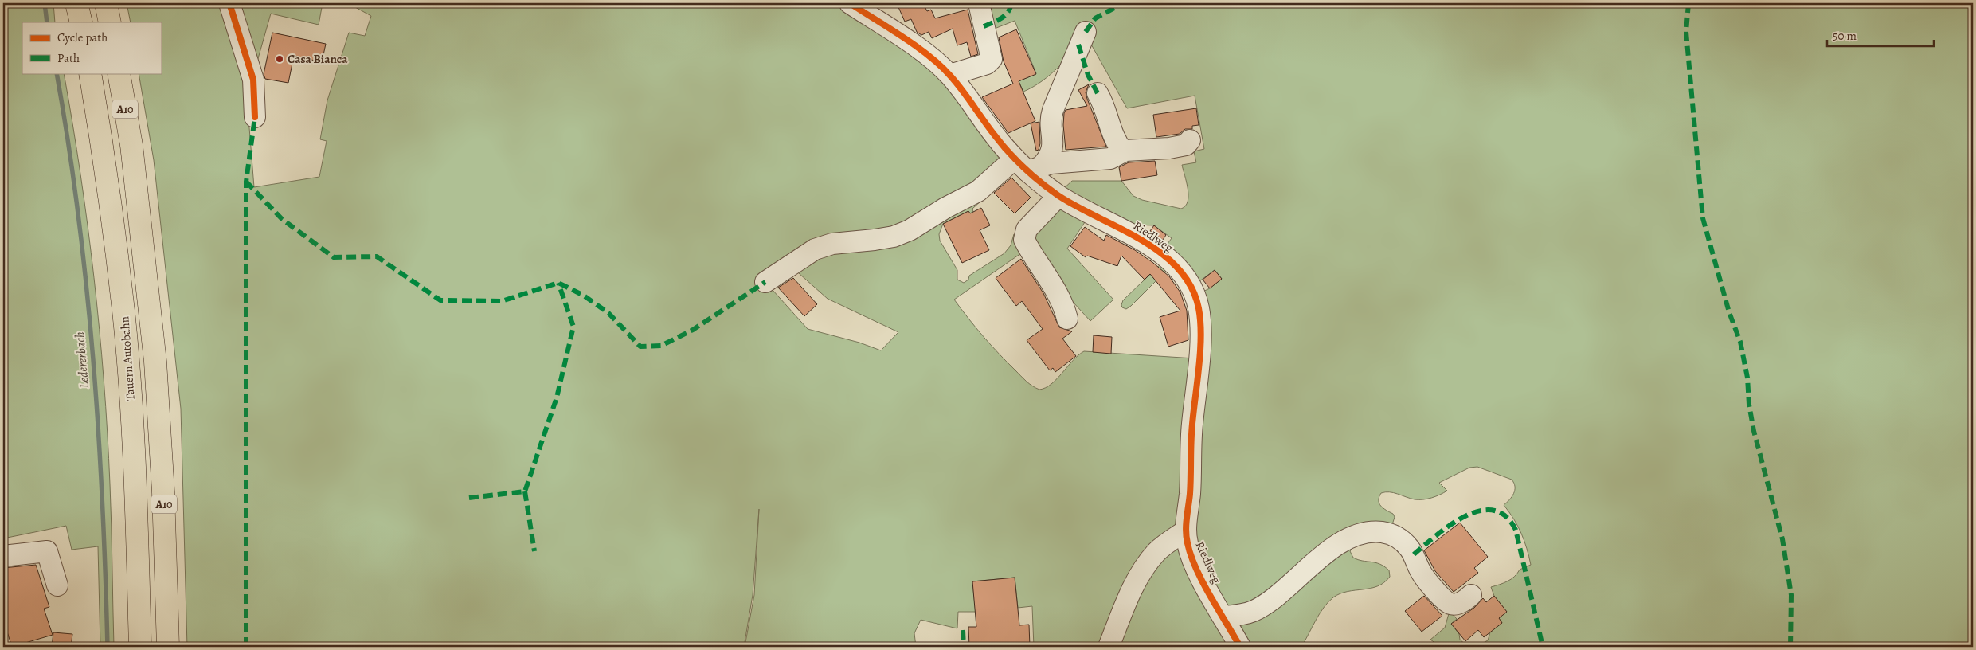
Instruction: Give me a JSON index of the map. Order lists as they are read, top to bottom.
{
  "streets": {
    "highway": ["A10", "Tauern Autobahn"],
    "street": ["Riedlweg"]
  },
  "water": ["Ledererbach"],
  "places": ["Casa Bianca"],
  "legend": ["Cycle path", "Path"],
  "scale_bar": "50 m"
}
